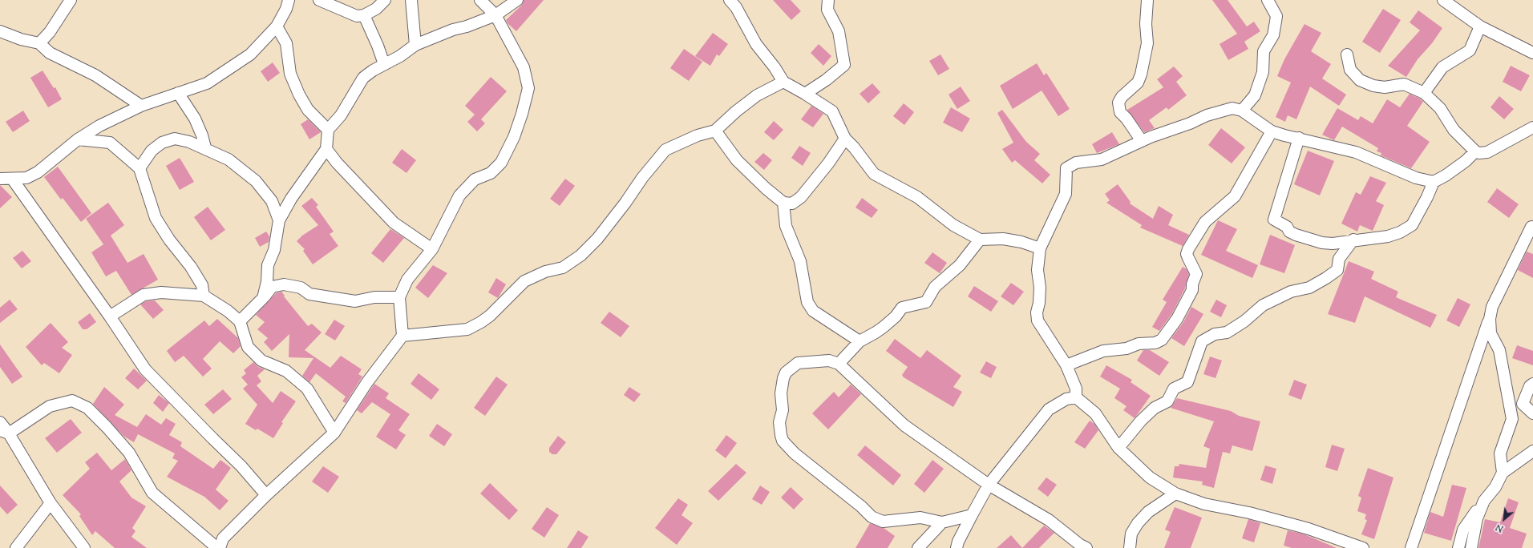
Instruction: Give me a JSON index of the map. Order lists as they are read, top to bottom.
{
  "north": "bottom left"
}
